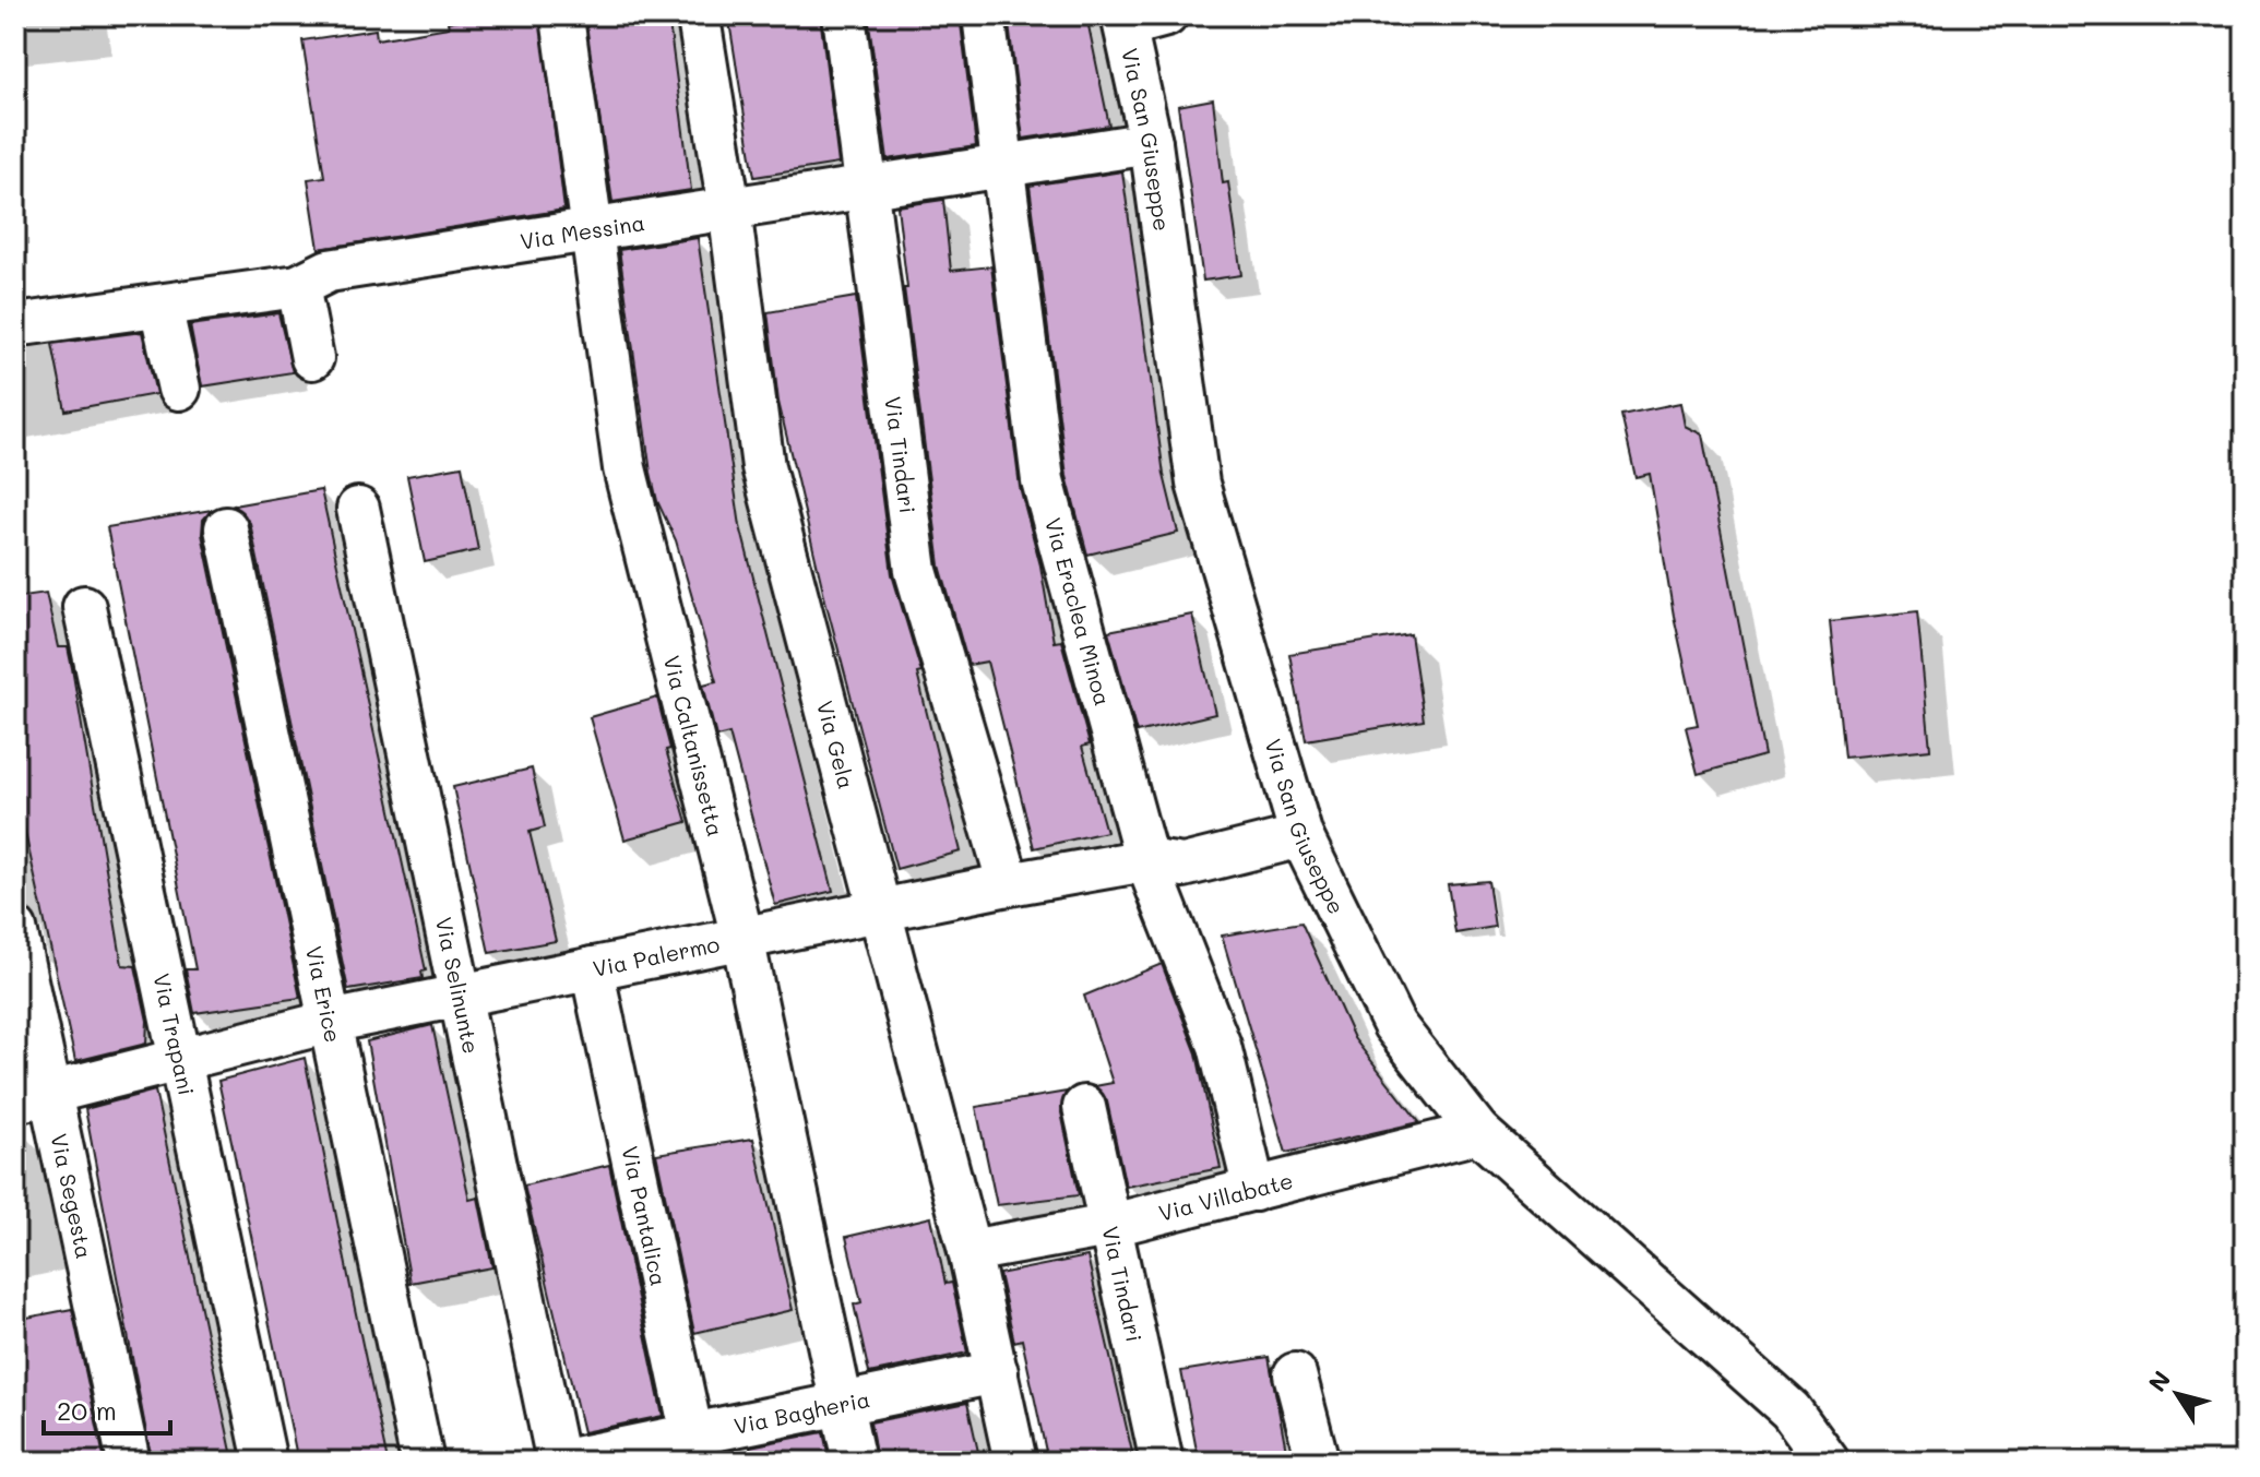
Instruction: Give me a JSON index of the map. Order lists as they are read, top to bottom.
{
  "streets": {
    "street": [
      "Via San Giuseppe",
      "Via Messina",
      "Via Tindari",
      "Via Eraclea Minoa",
      "Via Gela",
      "Via Caltanissetta",
      "Via Palermo",
      "Via Selinunte",
      "Via Erice",
      "Via Trapani",
      "Via Segesta",
      "Via Villabate",
      "Via Pantalica",
      "Via Bagheria"
    ]
  },
  "crossings": [
    ["Via San Giuseppe", "Via Messina"],
    ["Via San Giuseppe", "Via Palermo"],
    ["Via San Giuseppe", "Via Villabate"],
    ["Via Messina", "Via Tindari"],
    ["Via Messina", "Via Eraclea Minoa"],
    ["Via Messina", "Via Gela"],
    ["Via Messina", "Via Caltanissetta"],
    ["Via Tindari", "Via Palermo"],
    ["Via Tindari", "Via Villabate"],
    ["Via Eraclea Minoa", "Via Palermo"],
    ["Via Eraclea Minoa", "Via Villabate"],
    ["Via Gela", "Via Palermo"],
    ["Via Gela", "Via Villabate"],
    ["Via Gela", "Via Bagheria"],
    ["Via Caltanissetta", "Via Palermo"],
    ["Via Caltanissetta", "Via Bagheria"],
    ["Via Palermo", "Via Selinunte"],
    ["Via Palermo", "Via Erice"],
    ["Via Palermo", "Via Trapani"],
    ["Via Palermo", "Via Segesta"],
    ["Via Palermo", "Via Pantalica"],
    ["Via Selinunte", "Via Bagheria"],
    ["Via Pantalica", "Via Bagheria"]
  ],
  "scale_bar": "20 m",
  "north": "top left"
}
